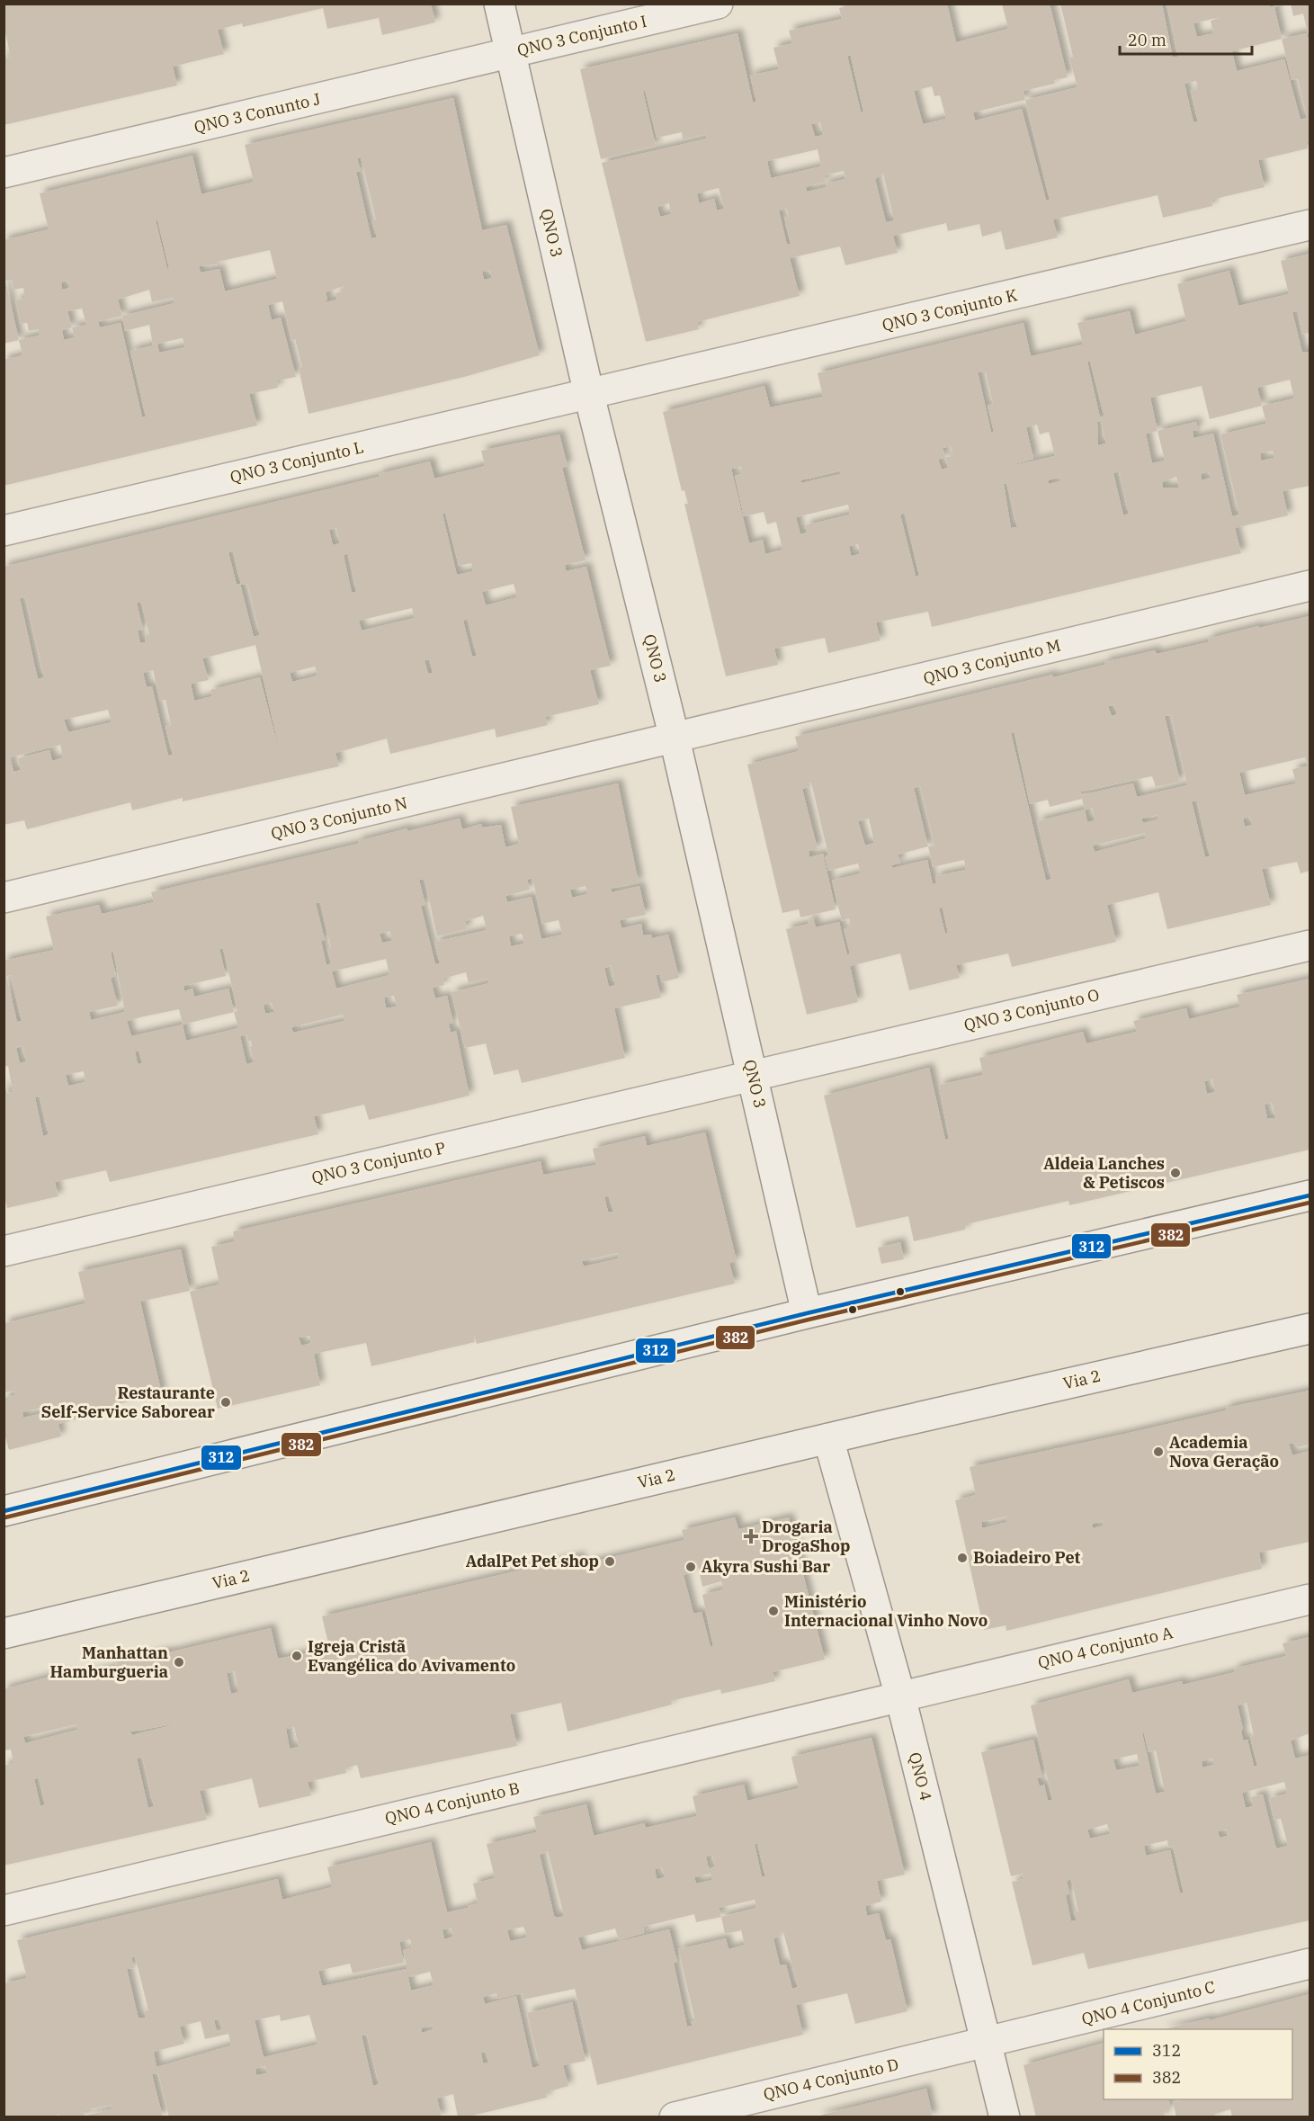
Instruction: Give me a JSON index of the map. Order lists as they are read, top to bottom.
{
  "streets": {
    "street": [
      "QNO 3 Conjunto I",
      "QNO 3 Conunto J",
      "QNO 3",
      "QNO 3 Conjunto K",
      "QNO 3 Conjunto L",
      "QNO 3 Conjunto M",
      "QNO 3 Conjunto N",
      "QNO 3 Conjunto O",
      "QNO 3 Conjunto P",
      "Via 2",
      "QNO 4 Conjunto A",
      "QNO 4",
      "QNO 4 Conjunto B",
      "QNO 4 Conjunto C",
      "QNO 4 Conjunto D"
    ]
  },
  "crossings": [
    ["QNO 3 Conjunto I", "QNO 3 Conunto J"],
    ["QNO 3 Conjunto I", "QNO 3"],
    ["QNO 3 Conunto J", "QNO 3"],
    ["QNO 3", "QNO 3 Conjunto K"],
    ["QNO 3", "QNO 3 Conjunto L"],
    ["QNO 3", "QNO 3 Conjunto M"],
    ["QNO 3", "QNO 3 Conjunto N"],
    ["QNO 3", "QNO 3 Conjunto O"],
    ["QNO 3", "QNO 3 Conjunto P"],
    ["QNO 3 Conjunto K", "QNO 3 Conjunto L"],
    ["QNO 3 Conjunto M", "QNO 3 Conjunto N"],
    ["QNO 3 Conjunto O", "QNO 3 Conjunto P"],
    ["Via 2", "QNO 4"],
    ["QNO 4 Conjunto A", "QNO 4"],
    ["QNO 4 Conjunto A", "QNO 4 Conjunto B"],
    ["QNO 4", "QNO 4 Conjunto B"],
    ["QNO 4", "QNO 4 Conjunto C"],
    ["QNO 4", "QNO 4 Conjunto D"],
    ["QNO 4 Conjunto C", "QNO 4 Conjunto D"]
  ],
  "places": {
    "other": [
      "Aldeia Lanches & Petiscos",
      "Restaurante Self-Service Saborear",
      "Academia Nova Geração",
      "Boiadeiro Pet",
      "AdalPet Pet shop",
      "Akyra Sushi Bar",
      "Ministério Internacional Vinho Novo",
      "Igreja Cristã Evangélica do Avivamento",
      "Manhattan Hamburgueria"
    ],
    "health": ["Drogaria DrogaShop"]
  },
  "lines": ["transit line 312", "transit line 382"],
  "legend": ["312", "382"],
  "scale_bar": "20 m"
}
